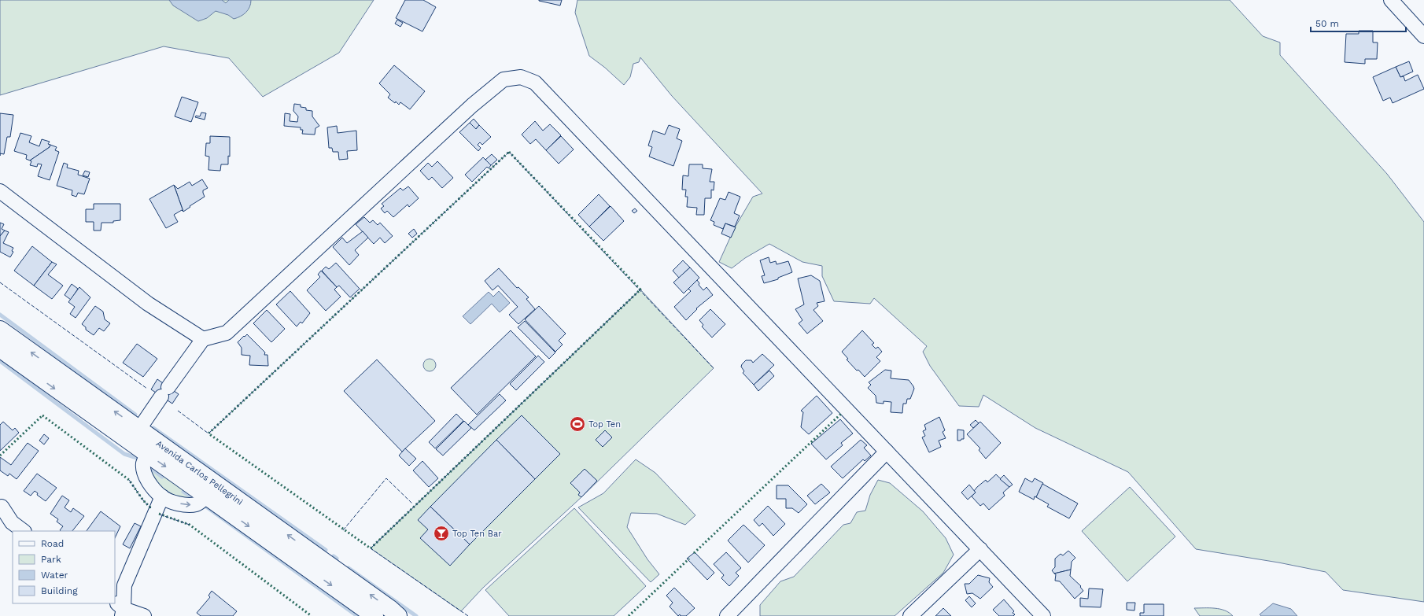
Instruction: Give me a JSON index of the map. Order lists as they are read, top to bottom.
{
  "streets": {
    "main road": ["Avenida Carlos Pellegrini"]
  },
  "places": {
    "sports": ["Top Ten"],
    "bar": ["Top Ten Bar"]
  },
  "legend": [
    "Road",
    "Park",
    "Water",
    "Building"
  ],
  "scale_bar": "50 m"
}
